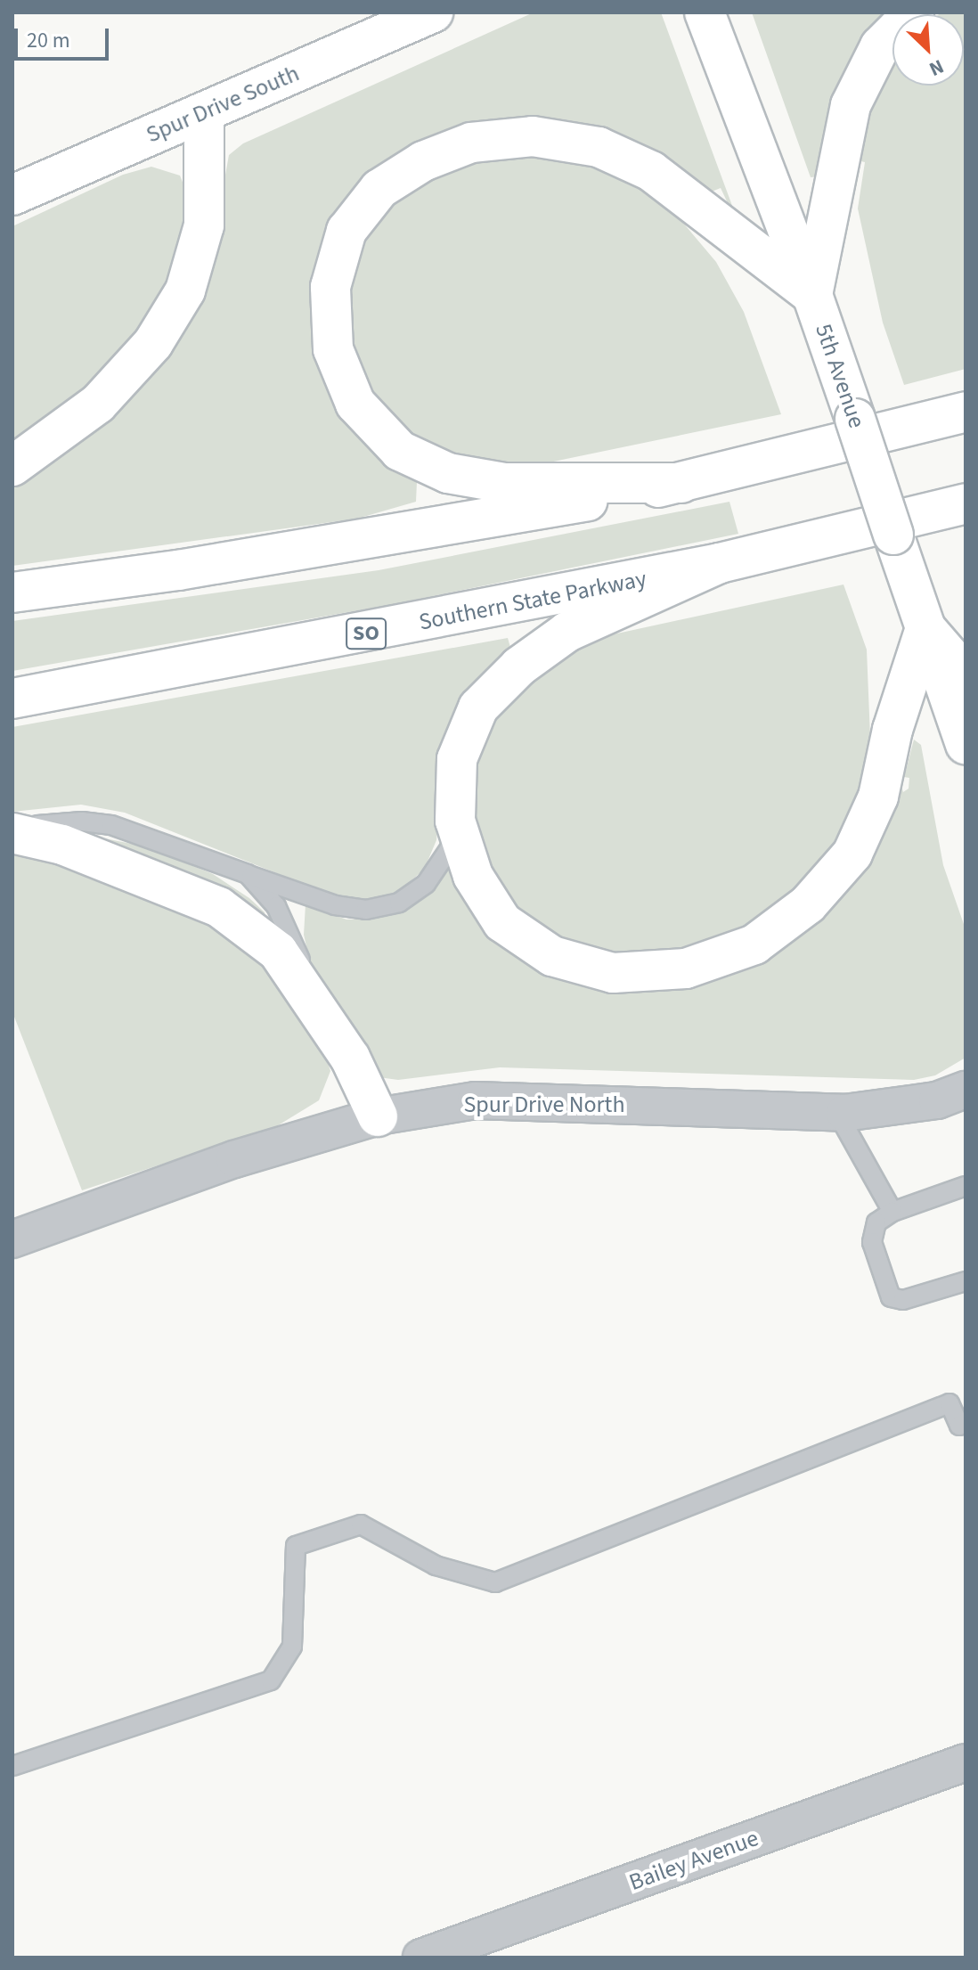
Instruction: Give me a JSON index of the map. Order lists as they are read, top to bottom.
{
  "streets": {
    "main road": [
      "Spur Drive South",
      "5th Avenue",
      "Southern State Parkway",
      "SO"
    ],
    "street": ["Spur Drive North", "Bailey Avenue"]
  },
  "scale_bar": "20 m",
  "north": "bottom right"
}
